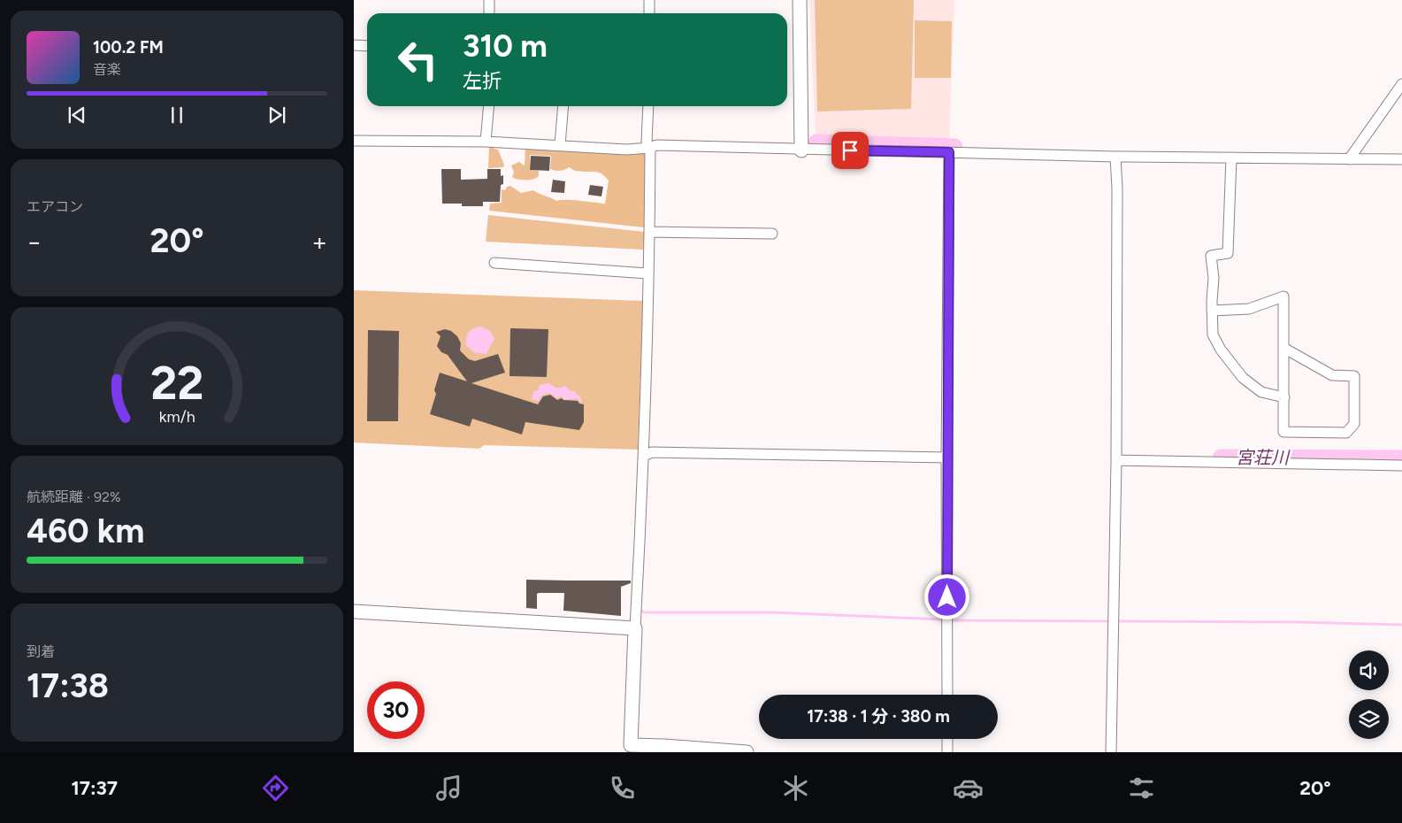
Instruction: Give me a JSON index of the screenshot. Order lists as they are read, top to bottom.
{
  "water": ["宮荘川"],
  "page": {
    "turn": ["310 m", "左折"],
    "song": ["100.2 FM", "音楽"],
    "tile": [
      "エアコン",
      ["航続距離 · 92%", "460 km"],
      ["到着", "17:38"]
    ],
    "heat": ["−", "20°", "+"],
    "limit": "30",
    "trip": "17:38 · 1 分 · 380 m",
    "tabs": ["17:37", "20°"],
    "gauge": ["22", "km/h"]
  }
}
